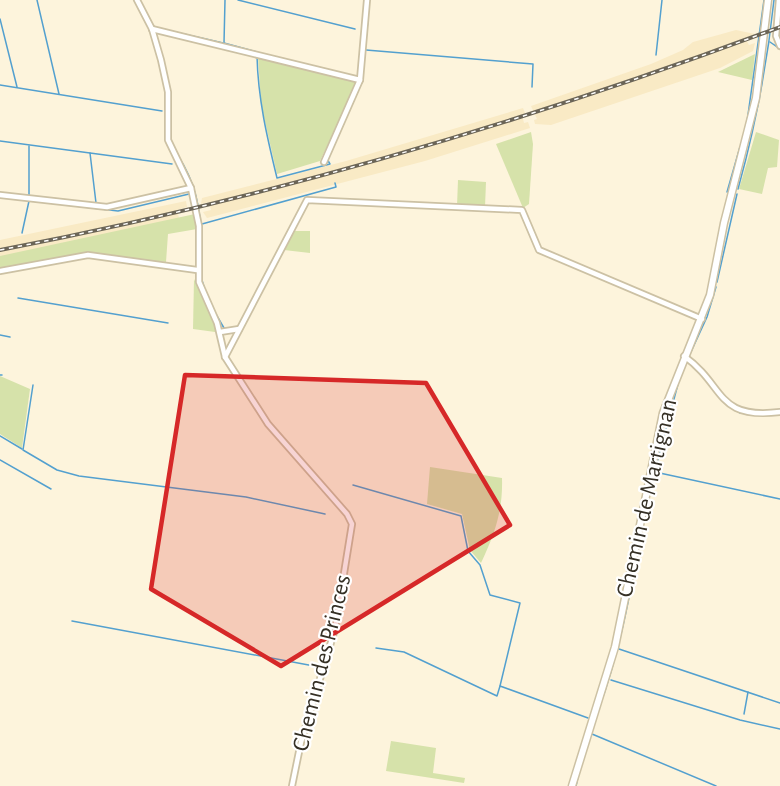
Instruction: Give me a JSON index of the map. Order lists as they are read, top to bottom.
{
  "streets": {
    "main road": ["Chemin de Martignan"],
    "street": ["Chemin des Princes"]
  }
}
